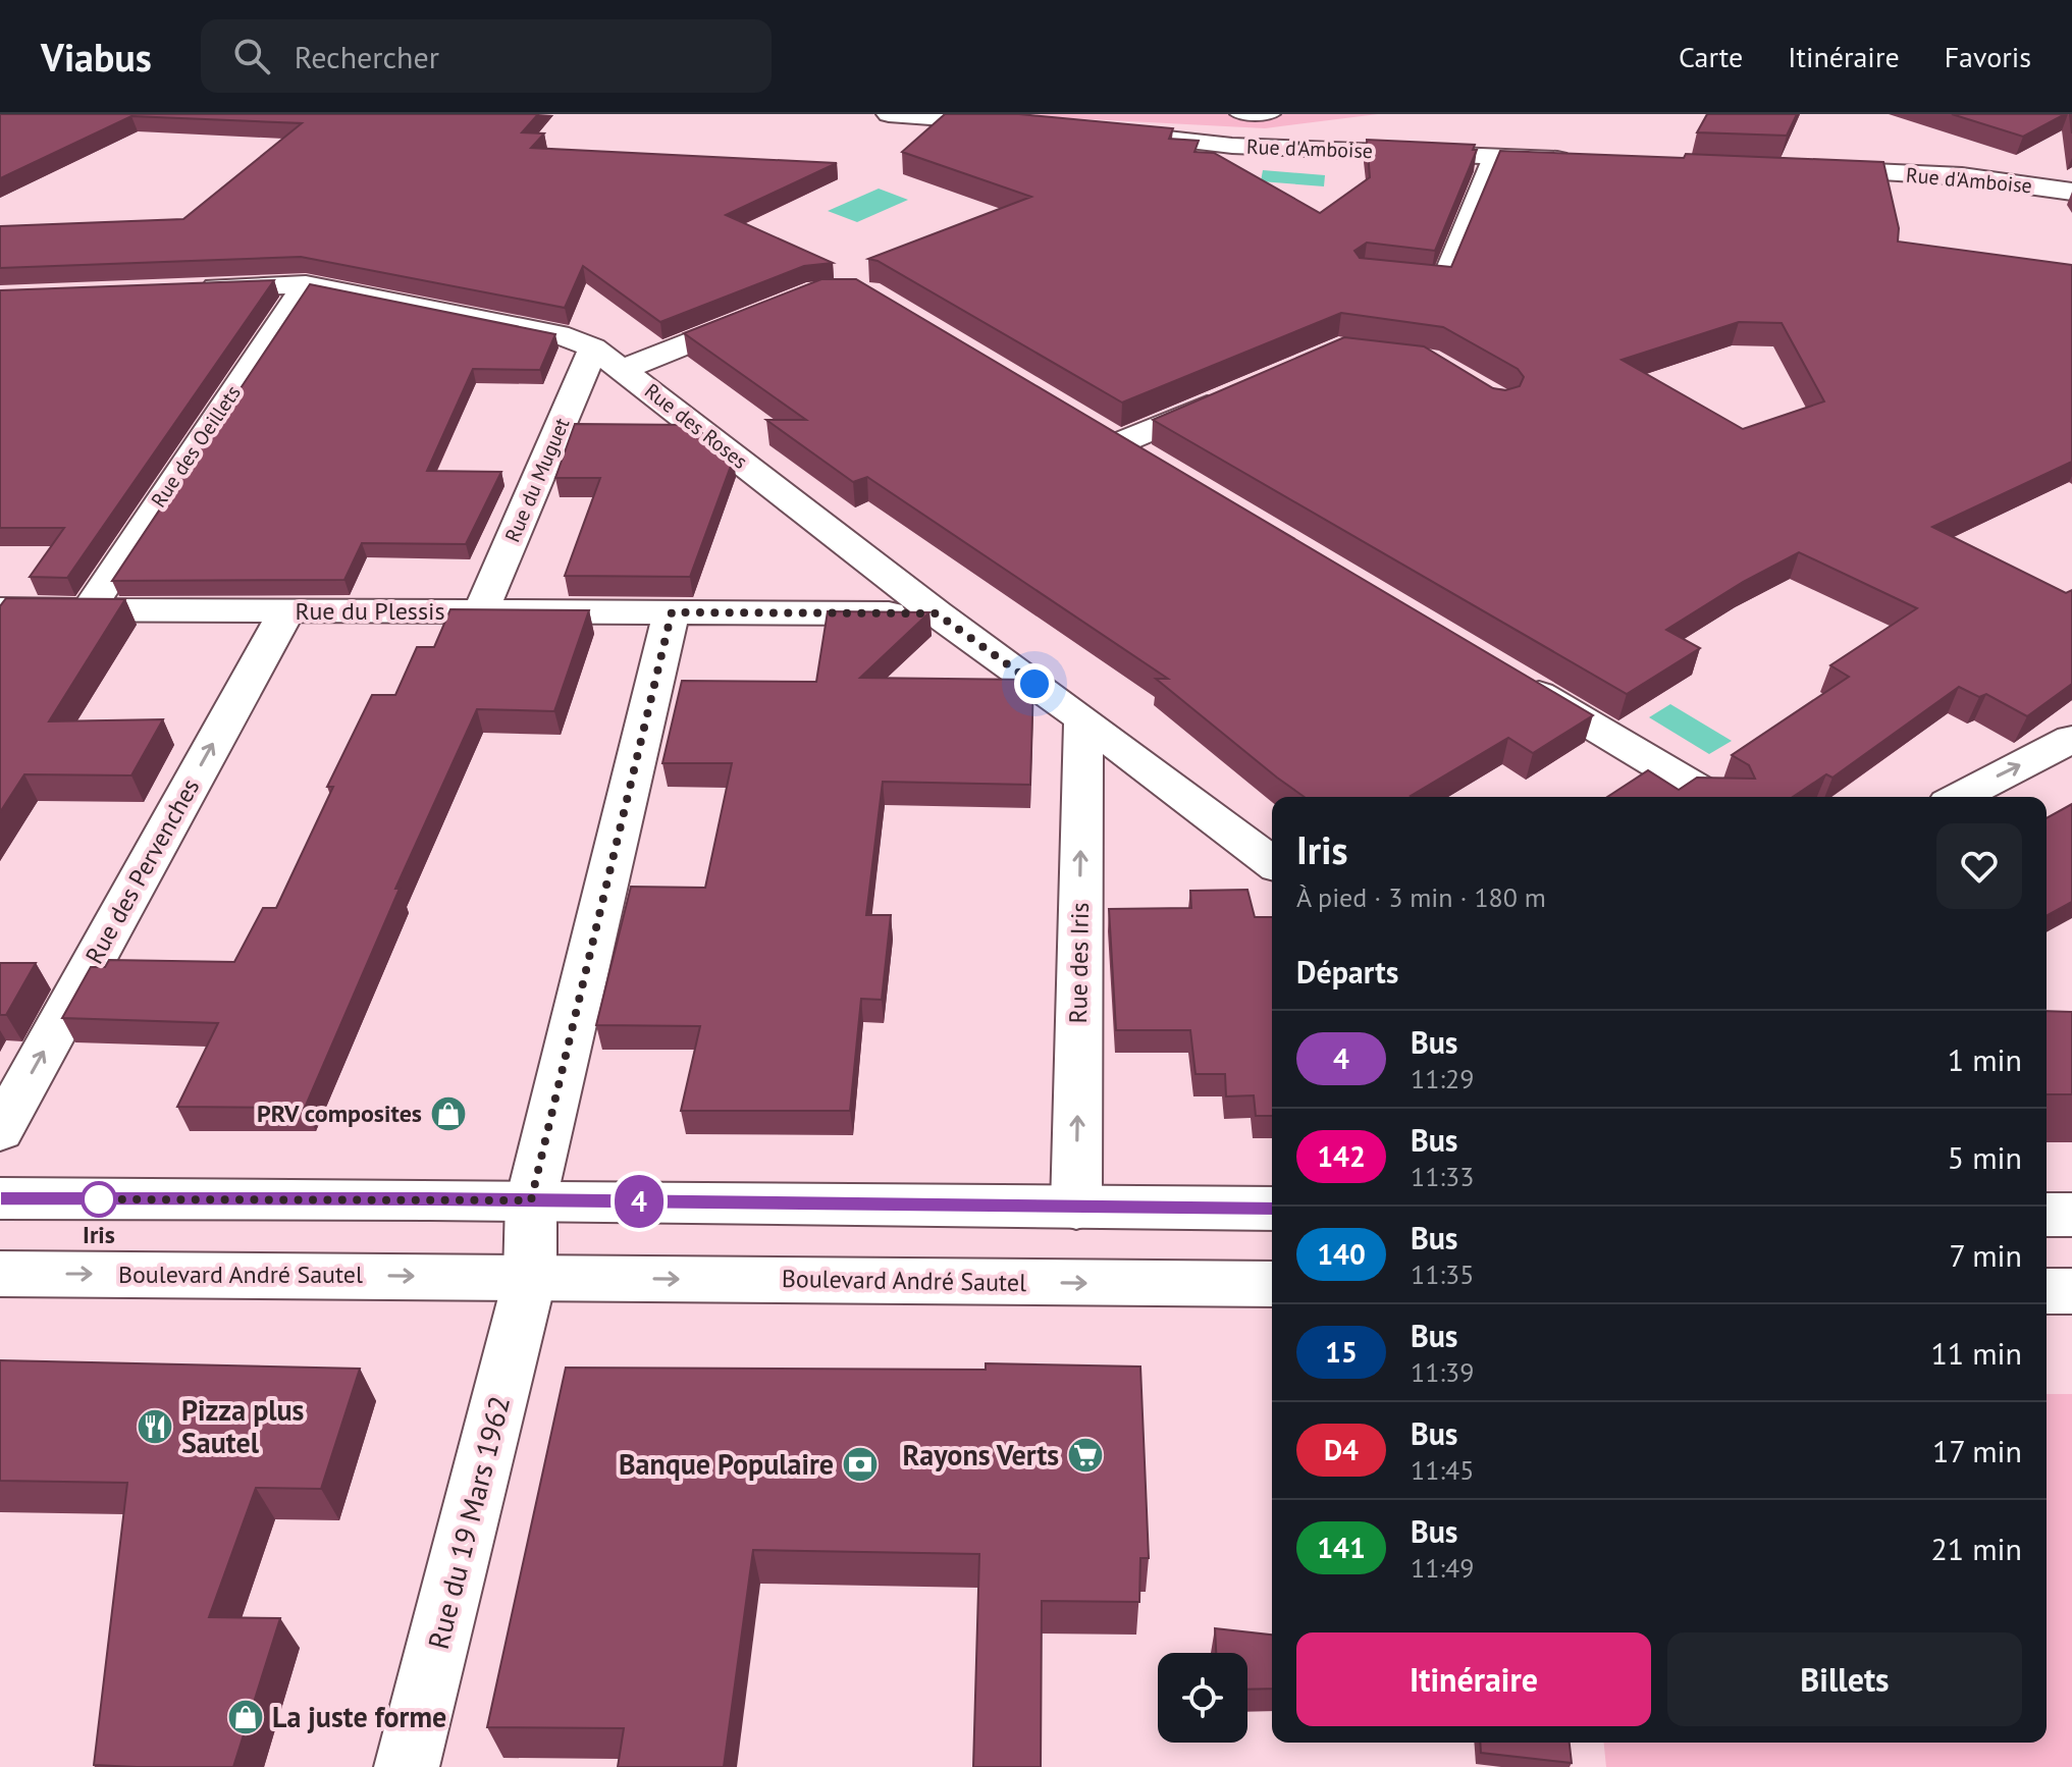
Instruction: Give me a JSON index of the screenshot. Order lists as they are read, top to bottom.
{
  "streets": {
    "street": [
      "Rue d'Amboise",
      "Rue des Roses",
      "Rue des Oeillets",
      "Rue du Muguet",
      "Rue du Plessis",
      "Rue des Pervenches",
      "Rue des Iris",
      "Boulevard André Sautel",
      "Rue du 19 Mars 1962"
    ]
  },
  "crossings": [
    ["Rue des Roses", "Rue des Oeillets"],
    ["Rue des Roses", "Rue du Muguet"],
    ["Rue des Roses", "Rue du Plessis"],
    ["Rue des Roses", "Rue des Iris"],
    ["Rue des Oeillets", "Rue du Plessis"],
    ["Rue du Muguet", "Rue du Plessis"],
    ["Rue du Plessis", "Rue des Pervenches"],
    ["Boulevard André Sautel", "Rue du 19 Mars 1962"]
  ],
  "one_way": ["Rue des Pervenches", "Rue des Iris"],
  "places": {
    "shop": ["PRV composites", "La juste forme"],
    "other": ["Iris"],
    "restaurant": ["Pizza plus Sautel"],
    "supermarket": ["Rayons Verts"],
    "bank": ["Banque Populaire"]
  },
  "lines": ["bus line 4"],
  "page": {
    "header": "Viabus",
    "search": "Rechercher",
    "nav": ["Carte", "Itinéraire", "Favoris"],
    "on_map": "4",
    "heading": [
      ["Iris", "À pied · 3 min · 180 m"],
      "Départs"
    ],
    "list": [
      {
        "mark": "4",
        "name": "Bus",
        "note": "11:29",
        "value": "1 min"
      },
      {
        "mark": "142",
        "name": "Bus",
        "note": "11:33",
        "value": "5 min"
      },
      {
        "mark": "140",
        "name": "Bus",
        "note": "11:35",
        "value": "7 min"
      },
      {
        "mark": "15",
        "name": "Bus",
        "note": "11:39",
        "value": "11 min"
      },
      {
        "mark": "D4",
        "name": "Bus",
        "note": "11:45",
        "value": "17 min"
      },
      {
        "mark": "141",
        "name": "Bus",
        "note": "11:49",
        "value": "21 min"
      }
    ],
    "buttons": ["Itinéraire", "Billets"]
  }
}
